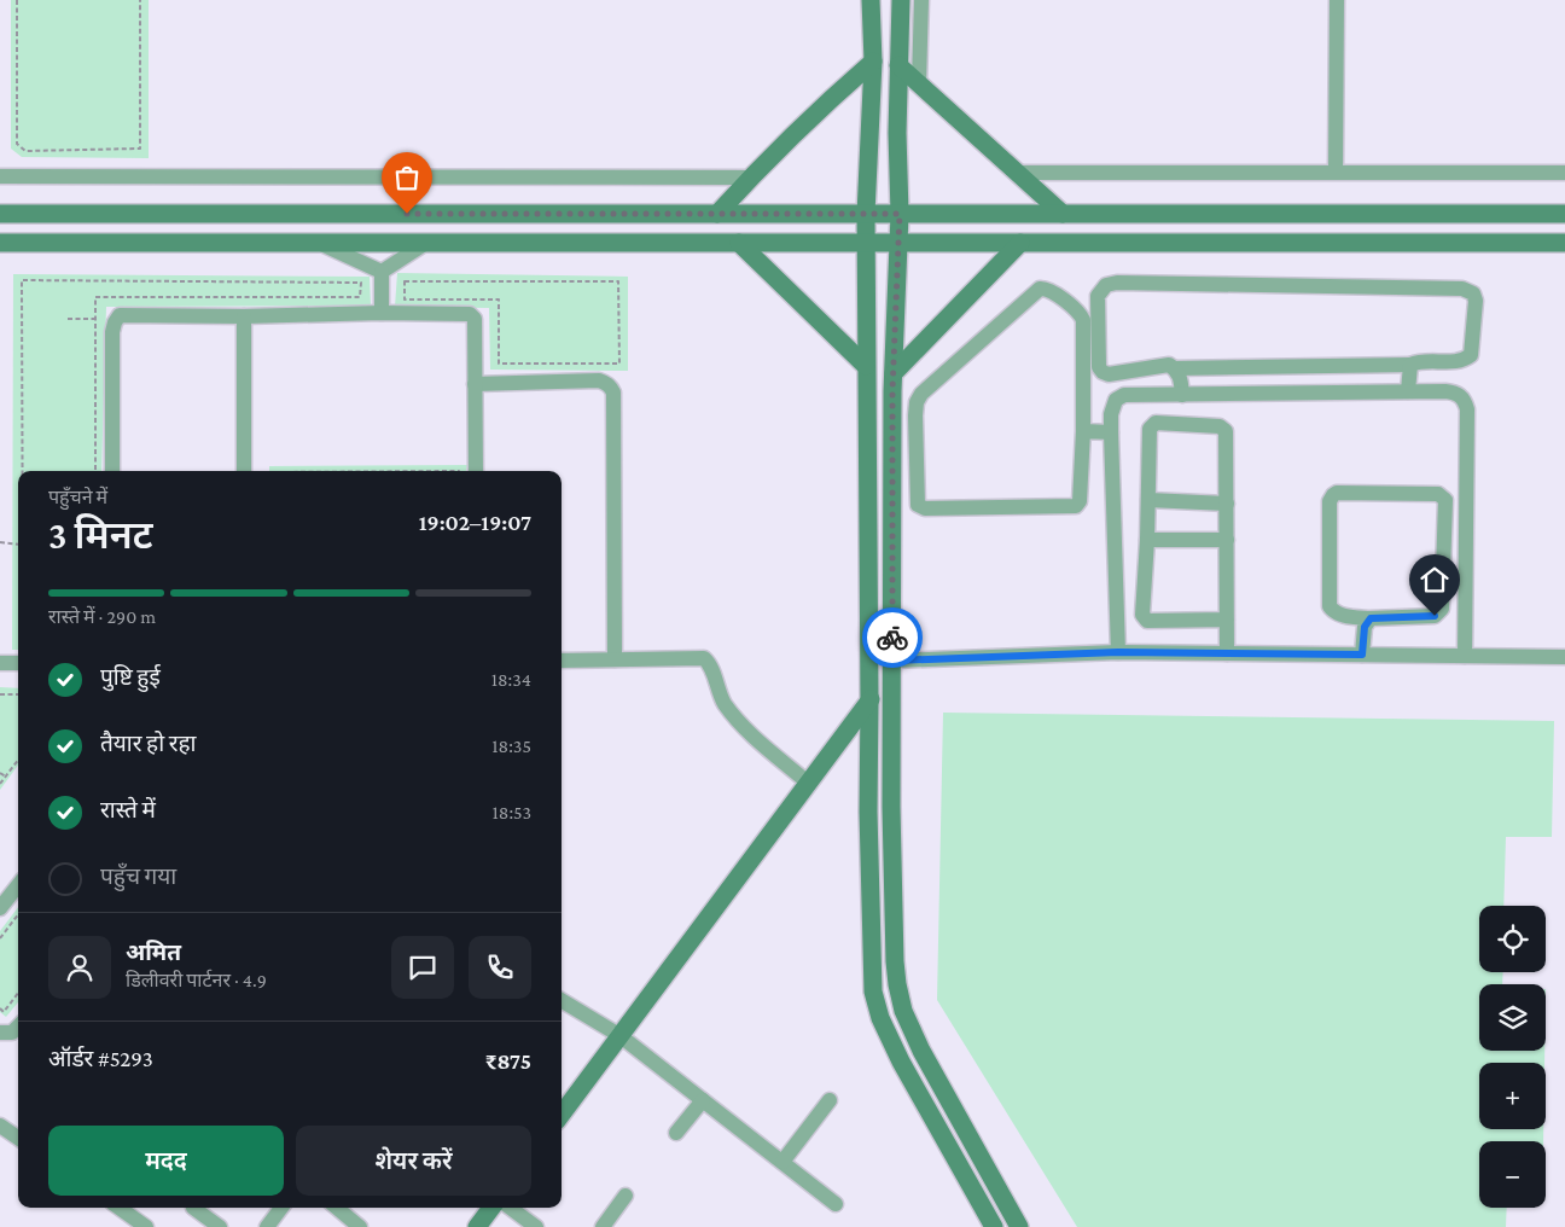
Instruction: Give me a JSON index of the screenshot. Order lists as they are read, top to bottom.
{
  "page": {
    "heading": ["3 मिनट", "पहुँचने में", "19:02–19:07"],
    "panel": [
      "अमित",
      "डिलीवरी पार्टनर · 4.9",
      "ऑर्डर #5293",
      "₹875"
    ],
    "bar": "रास्ते में · 290 m",
    "list": [
      ["पुष्टि हुई", "18:34"],
      ["तैयार हो रहा", "18:35"],
      ["रास्ते में", "18:53"],
      "पहुँच गया"
    ],
    "map_buttons": ["+", "−"],
    "buttons": ["मदद", "शेयर करें"]
  }
}
